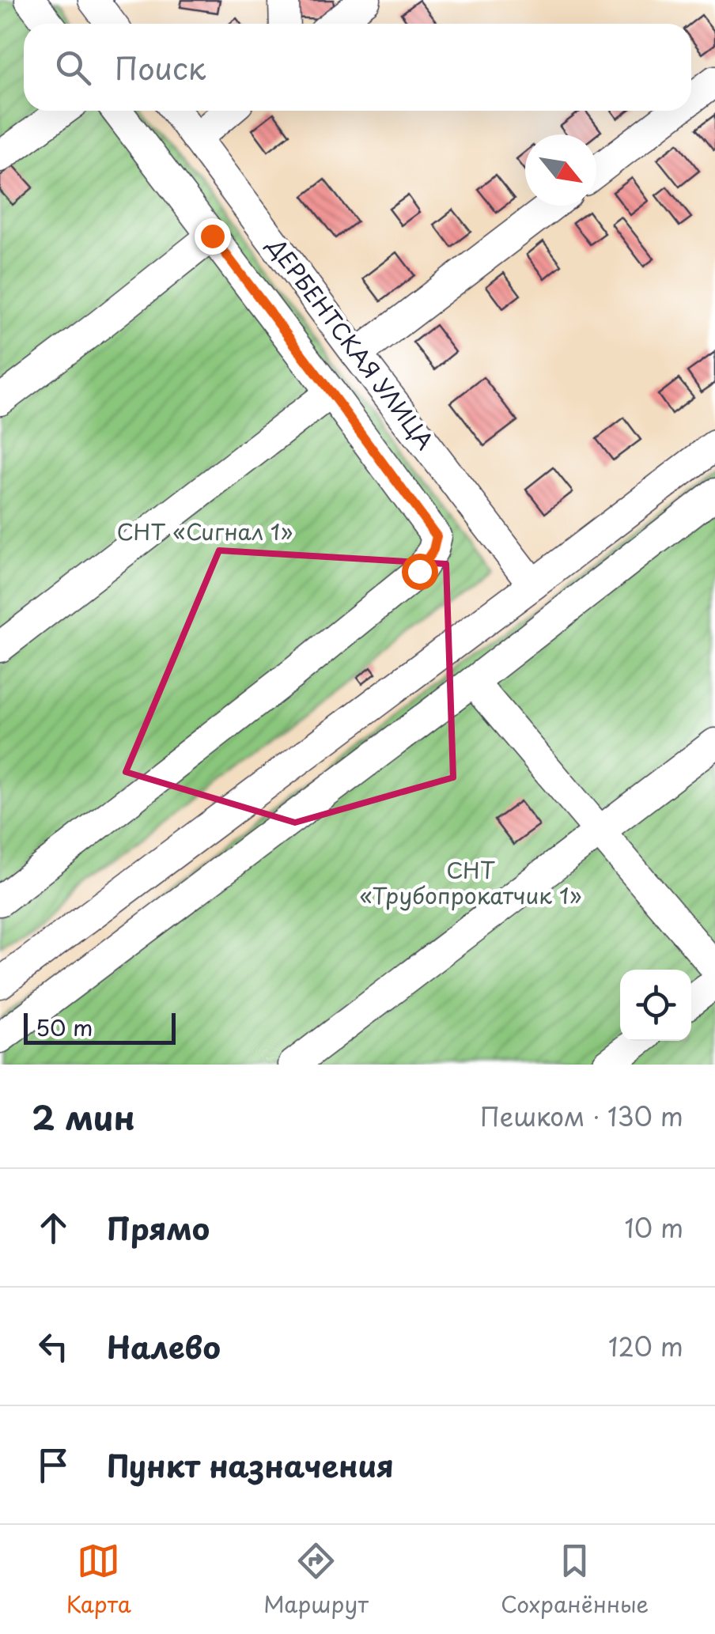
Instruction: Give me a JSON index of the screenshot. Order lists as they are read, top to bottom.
{
  "streets": {
    "street": ["ДЕРБЕНТСКАЯ УЛИЦА"]
  },
  "parks": ["СНТ «Сигнал 1»", "СНТ «Трубопрокатчик 1»"],
  "scale_bar": "50 m",
  "north": "bottom right",
  "page": {
    "search": "Поиск",
    "scale": "50 m",
    "heading": ["2 мин", "Пешком · 130 m"],
    "list": [
      ["Прямо", "10 m"],
      ["Налево", "120 m"],
      "Пункт назначения"
    ],
    "nav": ["Карта", "Маршрут", "Сохранённые"]
  }
}
